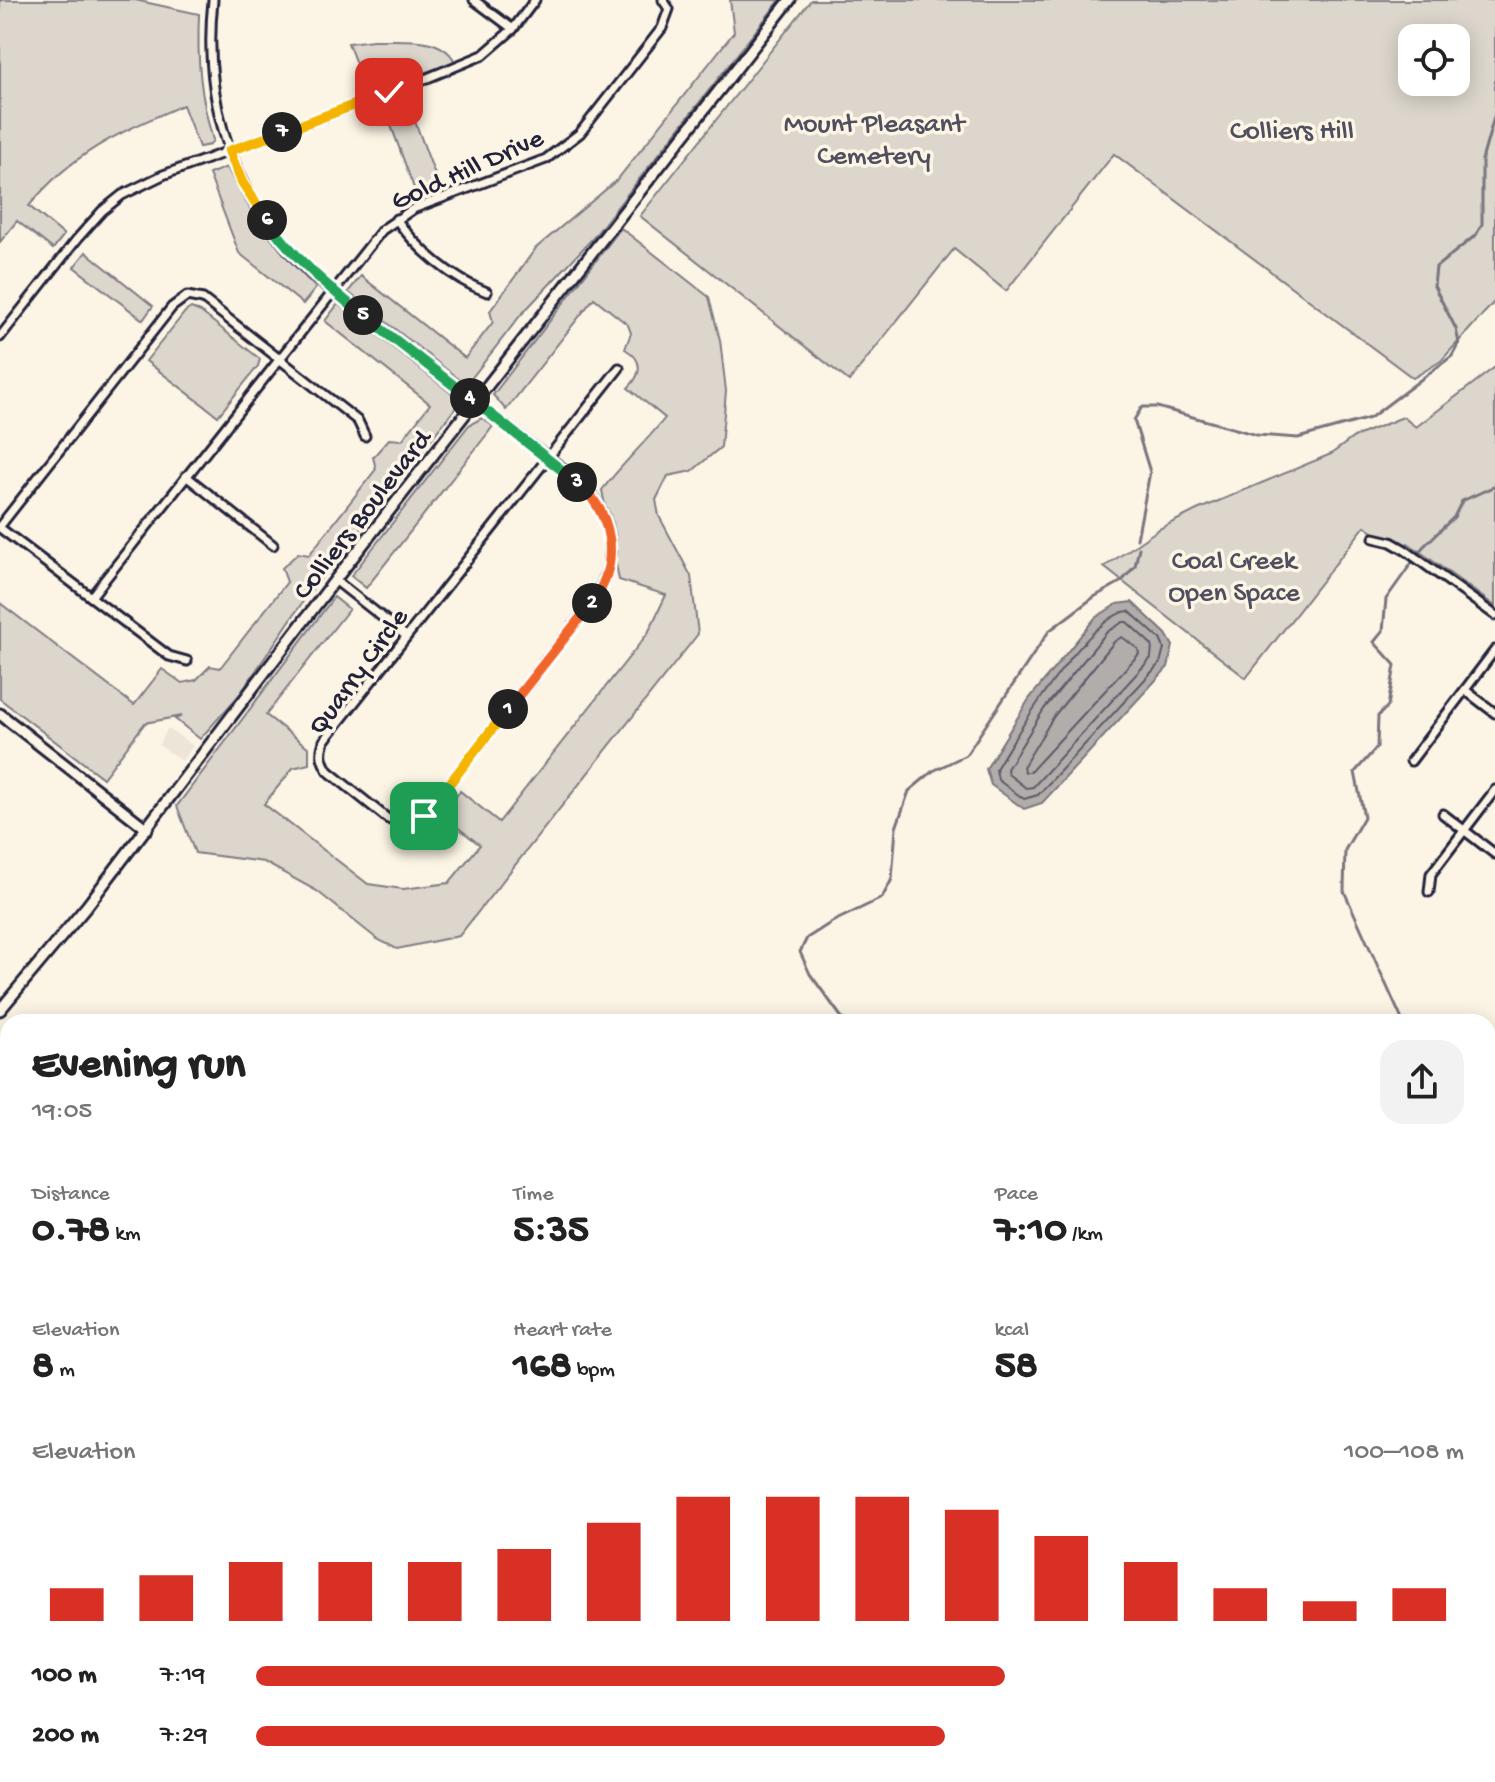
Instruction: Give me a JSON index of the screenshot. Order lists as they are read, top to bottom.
{
  "streets": {
    "street": ["Gold Hill Drive", "Colliers Boulevard", "Quarry Circle"]
  },
  "crossings": [
    ["Gold Hill Drive", "Quarry Circle"],
    ["Colliers Boulevard", "Quarry Circle"]
  ],
  "parks": ["Mount Pleasant Cemetery", "Colliers Hill", "Coal Creek Open Space"],
  "page": {
    "pins": [
      "7",
      "6",
      "5",
      "4",
      "3",
      "2",
      "1"
    ],
    "heading": ["Evening run", "19:05"],
    "stats": [
      ["Distance", "0.78 km"],
      ["Time", "5:35"],
      ["Pace", "7:10 /km"],
      ["Elevation", "8 m"],
      ["Heart rate", "168 bpm"],
      ["kcal", "58"]
    ],
    "chart": ["Elevation", "100–108 m"],
    "list": [
      {
        "name": "100 m",
        "note": "7:19"
      },
      {
        "name": "200 m",
        "note": "7:29"
      }
    ]
  }
}
